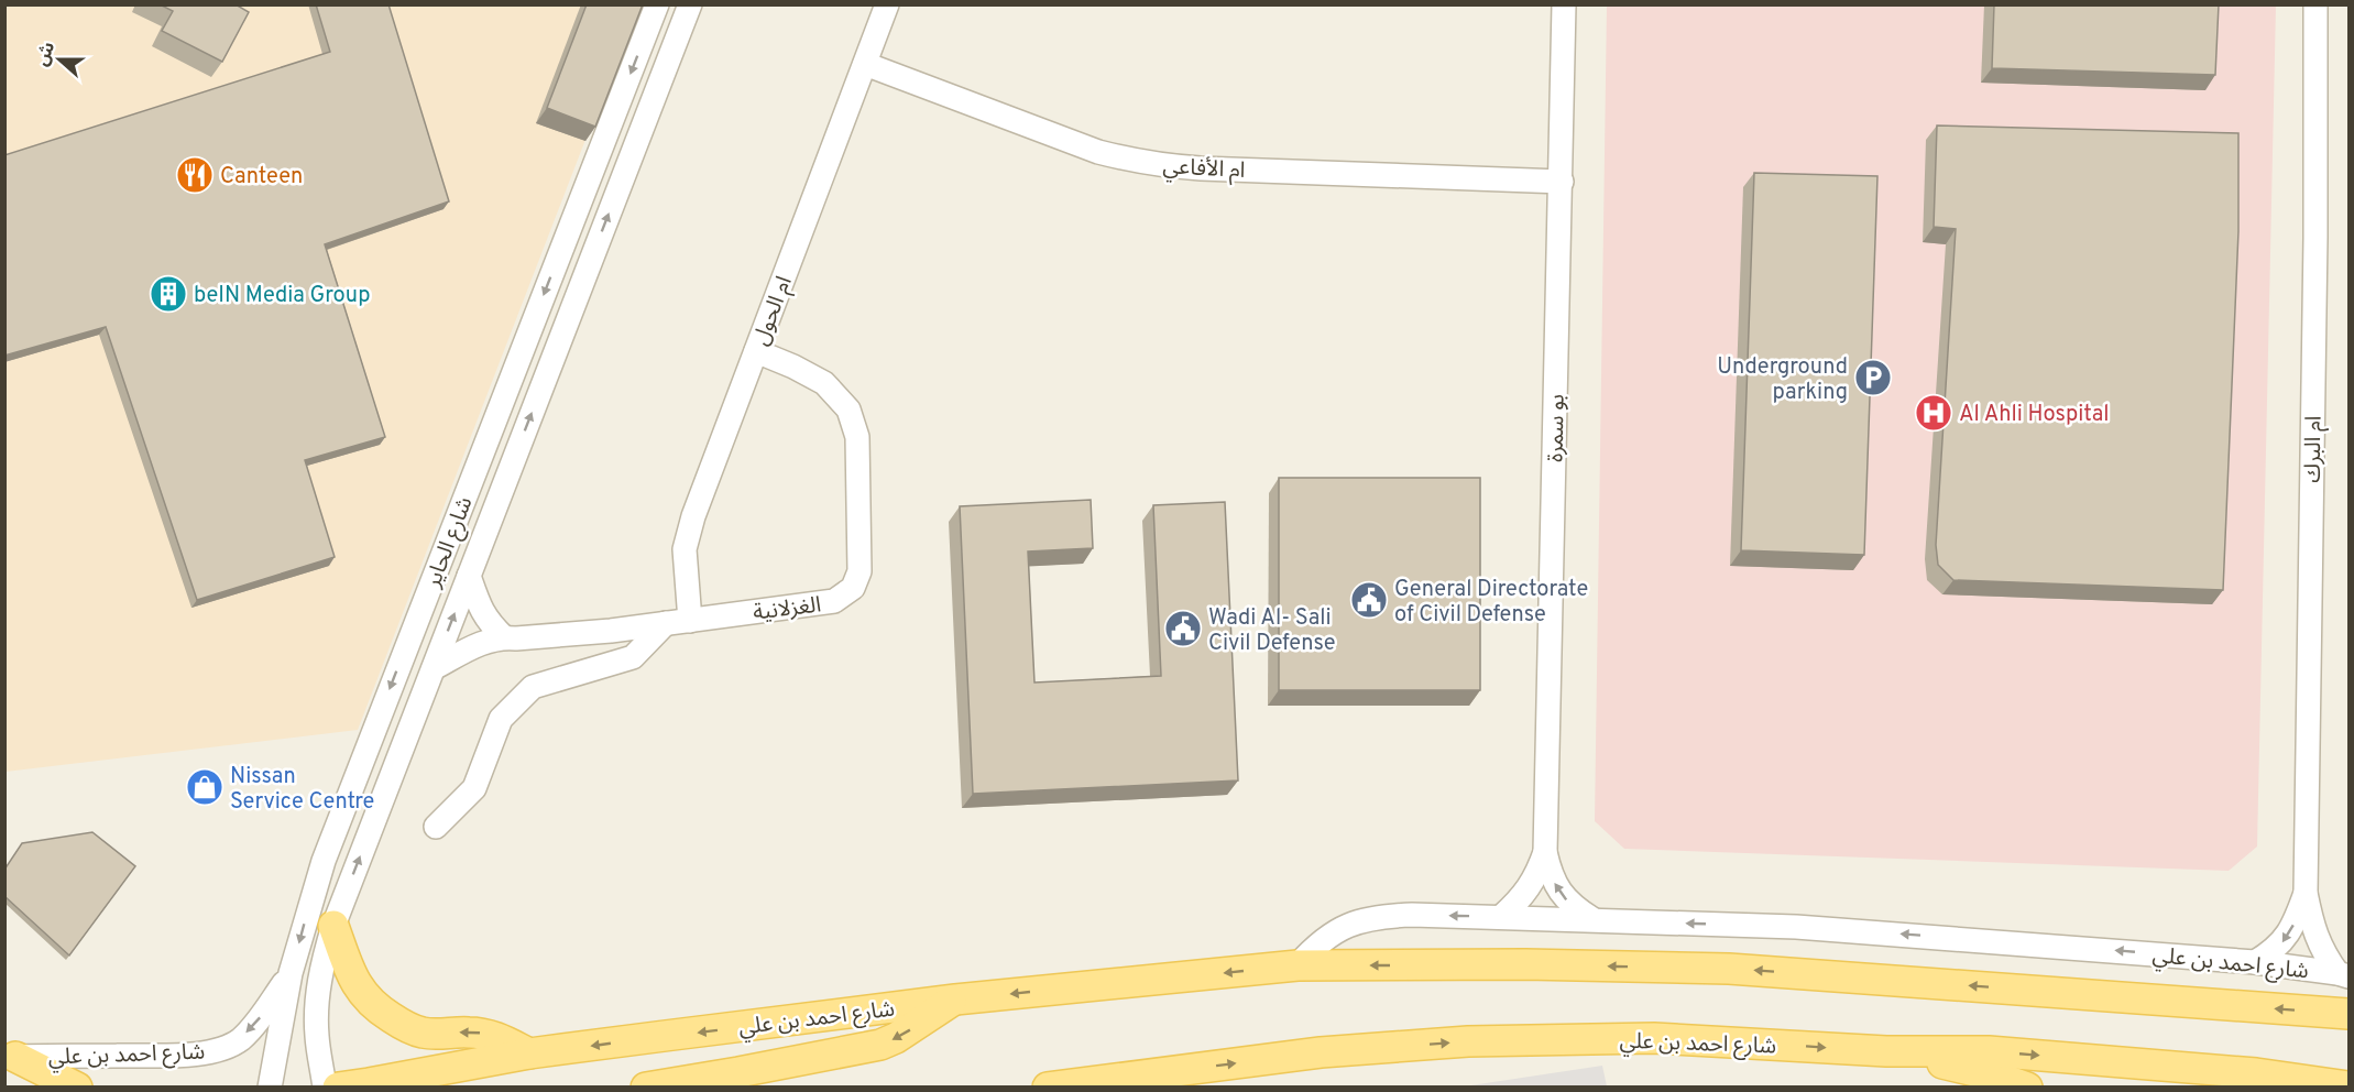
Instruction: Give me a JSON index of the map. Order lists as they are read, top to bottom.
{
  "streets": {
    "main road": ["شارع احمد بن علي"],
    "street": [
      "ام الأفاعي",
      "ام الحول",
      "بو سمرة",
      "ام البرك",
      "شارع الحاير",
      "الغزلانية"
    ]
  },
  "crossings": [
    ["ام الأفاعي", "ام الحول"],
    ["ام الأفاعي", "بو سمرة"],
    ["ام الحول", "الغزلانية"],
    ["بو سمرة", "شارع احمد بن علي"],
    ["ام البرك", "شارع احمد بن علي"],
    ["شارع الحاير", "الغزلانية"],
    ["شارع الحاير", "شارع احمد بن علي"]
  ],
  "places": {
    "restaurant": ["Canteen"],
    "building": ["beIN Media Group"],
    "parking": ["Underground parking"],
    "hospital": ["Al Ahli Hospital"],
    "public building": ["General Directorate of Civil Defense", "Wadi Al- Sali Civil Defense"],
    "shop": ["Nissan Service Centre"]
  },
  "north": "left"
}
